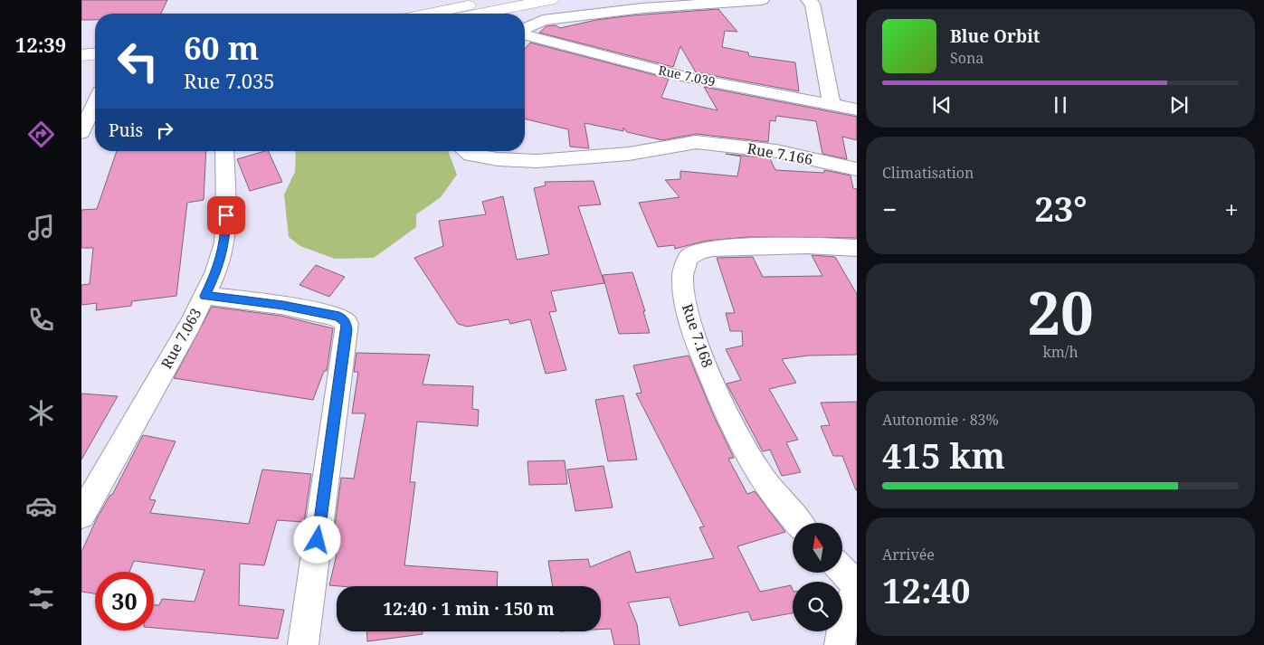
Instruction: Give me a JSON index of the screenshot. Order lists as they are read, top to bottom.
{
  "streets": {
    "street": [
      "Rue 7.039",
      "Rue 7.166",
      "Rue 7.168",
      "Rue 7.063"
    ]
  },
  "north": "top",
  "page": {
    "tabs": "12:39",
    "turn": ["60 m", "Rue 7.035"],
    "song": ["Blue Orbit", "Sona"],
    "then": "Puis",
    "tile": [
      "Climatisation",
      ["20", "km/h"],
      ["Autonomie · 83%", "415 km"],
      ["Arrivée", "12:40"]
    ],
    "heat": ["−", "23°", "+"],
    "limit": "30",
    "trip": "12:40 · 1 min · 150 m"
  }
}
